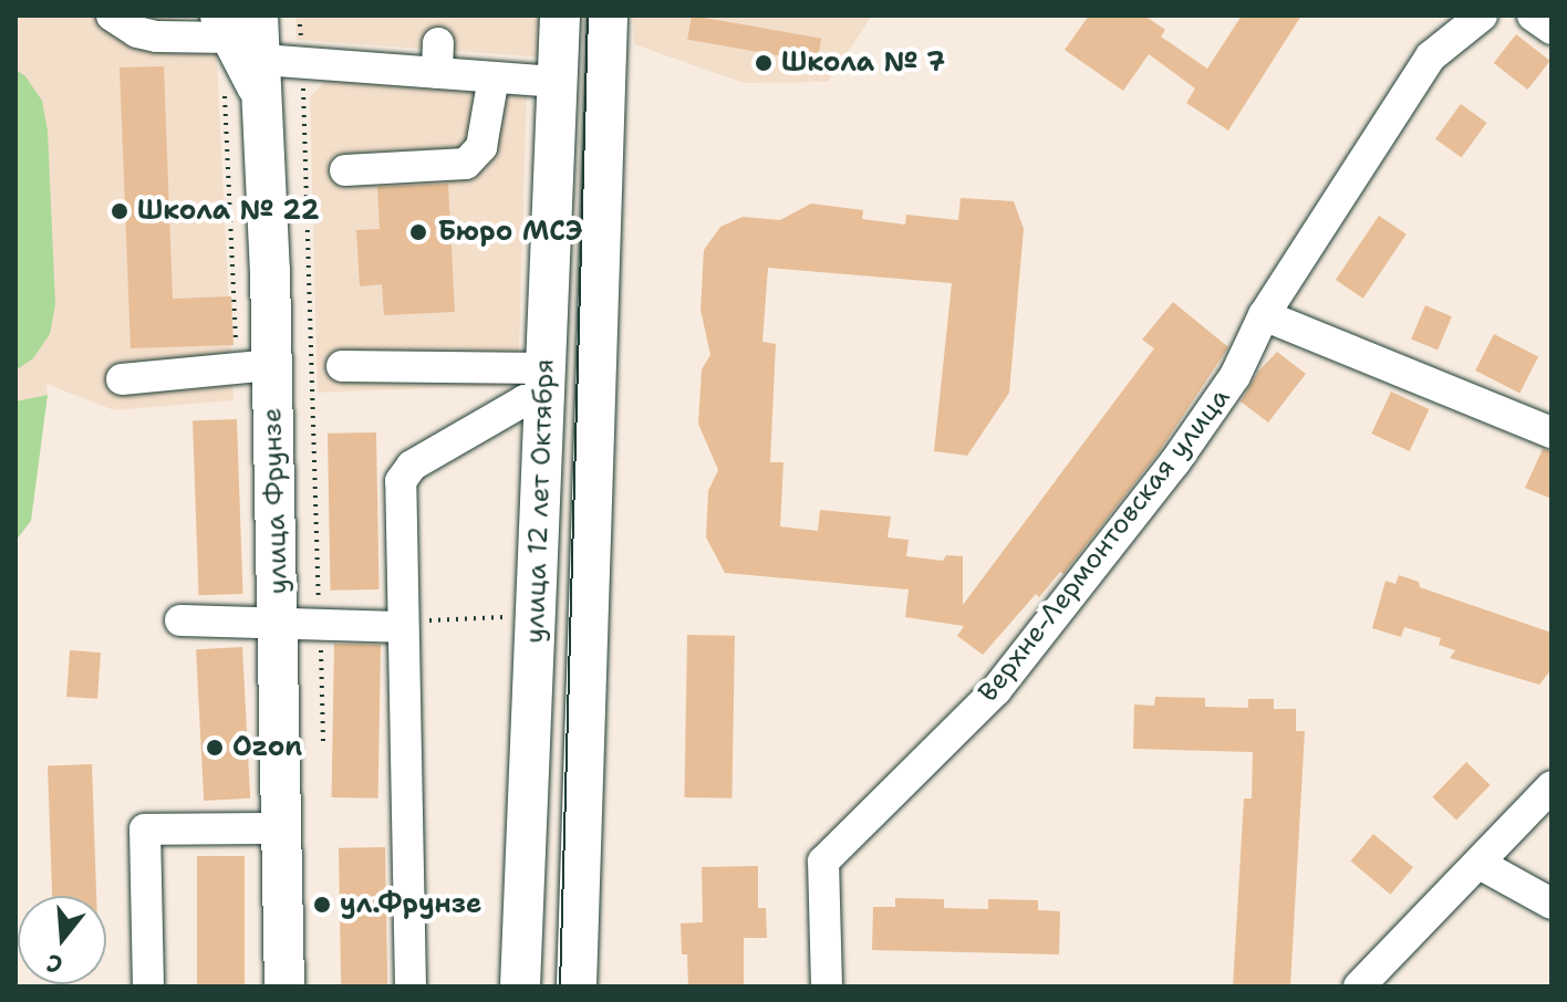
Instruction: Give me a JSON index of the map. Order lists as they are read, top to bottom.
{
  "streets": {
    "main road": ["улица Фрунзе", "улица 12 лет Октября"],
    "street": ["Верхне-Лермонтовская улица"]
  },
  "places": [
    "Школа № 7",
    "Школа № 22",
    "Бюро МСЭ",
    "Ozon",
    "ул.Фрунзе"
  ],
  "north": "bottom"
}
